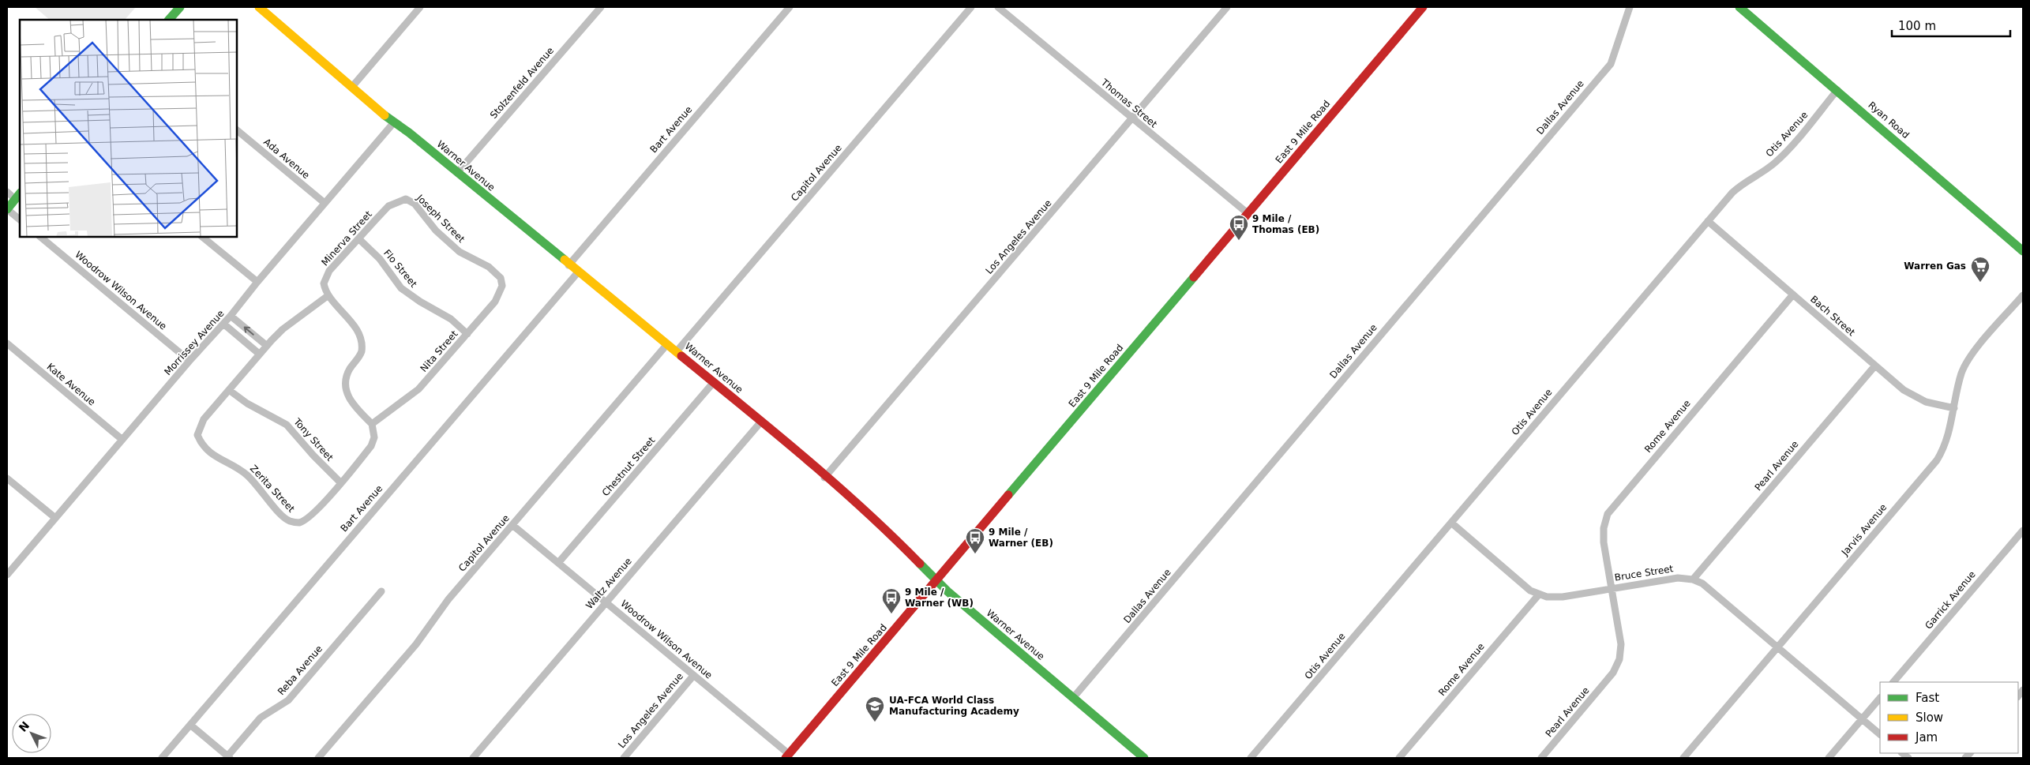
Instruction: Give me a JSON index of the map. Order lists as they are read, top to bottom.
{
  "streets": {
    "main road": ["Ryan Road", "East 9 Mile Road", "Warner Avenue"],
    "street": [
      "Stolzenfeld Avenue",
      "Thomas Street",
      "Dallas Avenue",
      "Bart Avenue",
      "Otis Avenue",
      "Ada Avenue",
      "Capitol Avenue",
      "Joseph Street",
      "Los Angeles Avenue",
      "Minerva Street",
      "Flo Street",
      "Woodrow Wilson Avenue",
      "Bach Street",
      "Morrissey Avenue",
      "Nita Street",
      "Kate Avenue",
      "Rome Avenue",
      "Tony Street",
      "Pearl Avenue",
      "Chestnut Street",
      "Zerita Street",
      "Jarvis Avenue",
      "Bruce Street",
      "Waltz Avenue",
      "Garrick Avenue",
      "Reba Avenue"
    ]
  },
  "crossings": [
    ["Stolzenfeld Avenue", "Warner Avenue"],
    ["Thomas Street", "East 9 Mile Road"],
    ["Thomas Street", "Los Angeles Avenue"],
    ["Dallas Avenue", "Warner Avenue"],
    ["Ryan Road", "Otis Avenue"],
    ["Bart Avenue", "Warner Avenue"],
    ["East 9 Mile Road", "Warner Avenue"],
    ["East 9 Mile Road", "Woodrow Wilson Avenue"],
    ["Otis Avenue", "Bach Street"],
    ["Otis Avenue", "Bruce Street"],
    ["Ada Avenue", "Morrissey Avenue"],
    ["Warner Avenue", "Capitol Avenue"],
    ["Warner Avenue", "Los Angeles Avenue"],
    ["Warner Avenue", "Morrissey Avenue"],
    ["Warner Avenue", "Chestnut Street"],
    ["Warner Avenue", "Waltz Avenue"],
    ["Capitol Avenue", "Woodrow Wilson Avenue"],
    ["Joseph Street", "Minerva Street"],
    ["Joseph Street", "Nita Street"],
    ["Los Angeles Avenue", "Woodrow Wilson Avenue"],
    ["Minerva Street", "Flo Street"],
    ["Flo Street", "Nita Street"],
    ["Woodrow Wilson Avenue", "Morrissey Avenue"],
    ["Woodrow Wilson Avenue", "Chestnut Street"],
    ["Woodrow Wilson Avenue", "Waltz Avenue"],
    ["Bach Street", "Rome Avenue"],
    ["Bach Street", "Pearl Avenue"],
    ["Bach Street", "Jarvis Avenue"],
    ["Morrissey Avenue", "Kate Avenue"],
    ["Rome Avenue", "Pearl Avenue"],
    ["Rome Avenue", "Bruce Street"],
    ["Tony Street", "Zerita Street"],
    ["Pearl Avenue", "Bruce Street"],
    ["Jarvis Avenue", "Bruce Street"]
  ],
  "places": {
    "bus stop": ["9 Mile / Thomas (EB)", "9 Mile / Warner (EB)", "9 Mile / Warner (WB)"],
    "supermarket": ["Warren Gas"],
    "school or university": ["UA-FCA World Class Manufacturing Academy"]
  },
  "legend": ["Fast", "Slow", "Jam"],
  "scale_bar": "100 m",
  "north": "top left"
}
